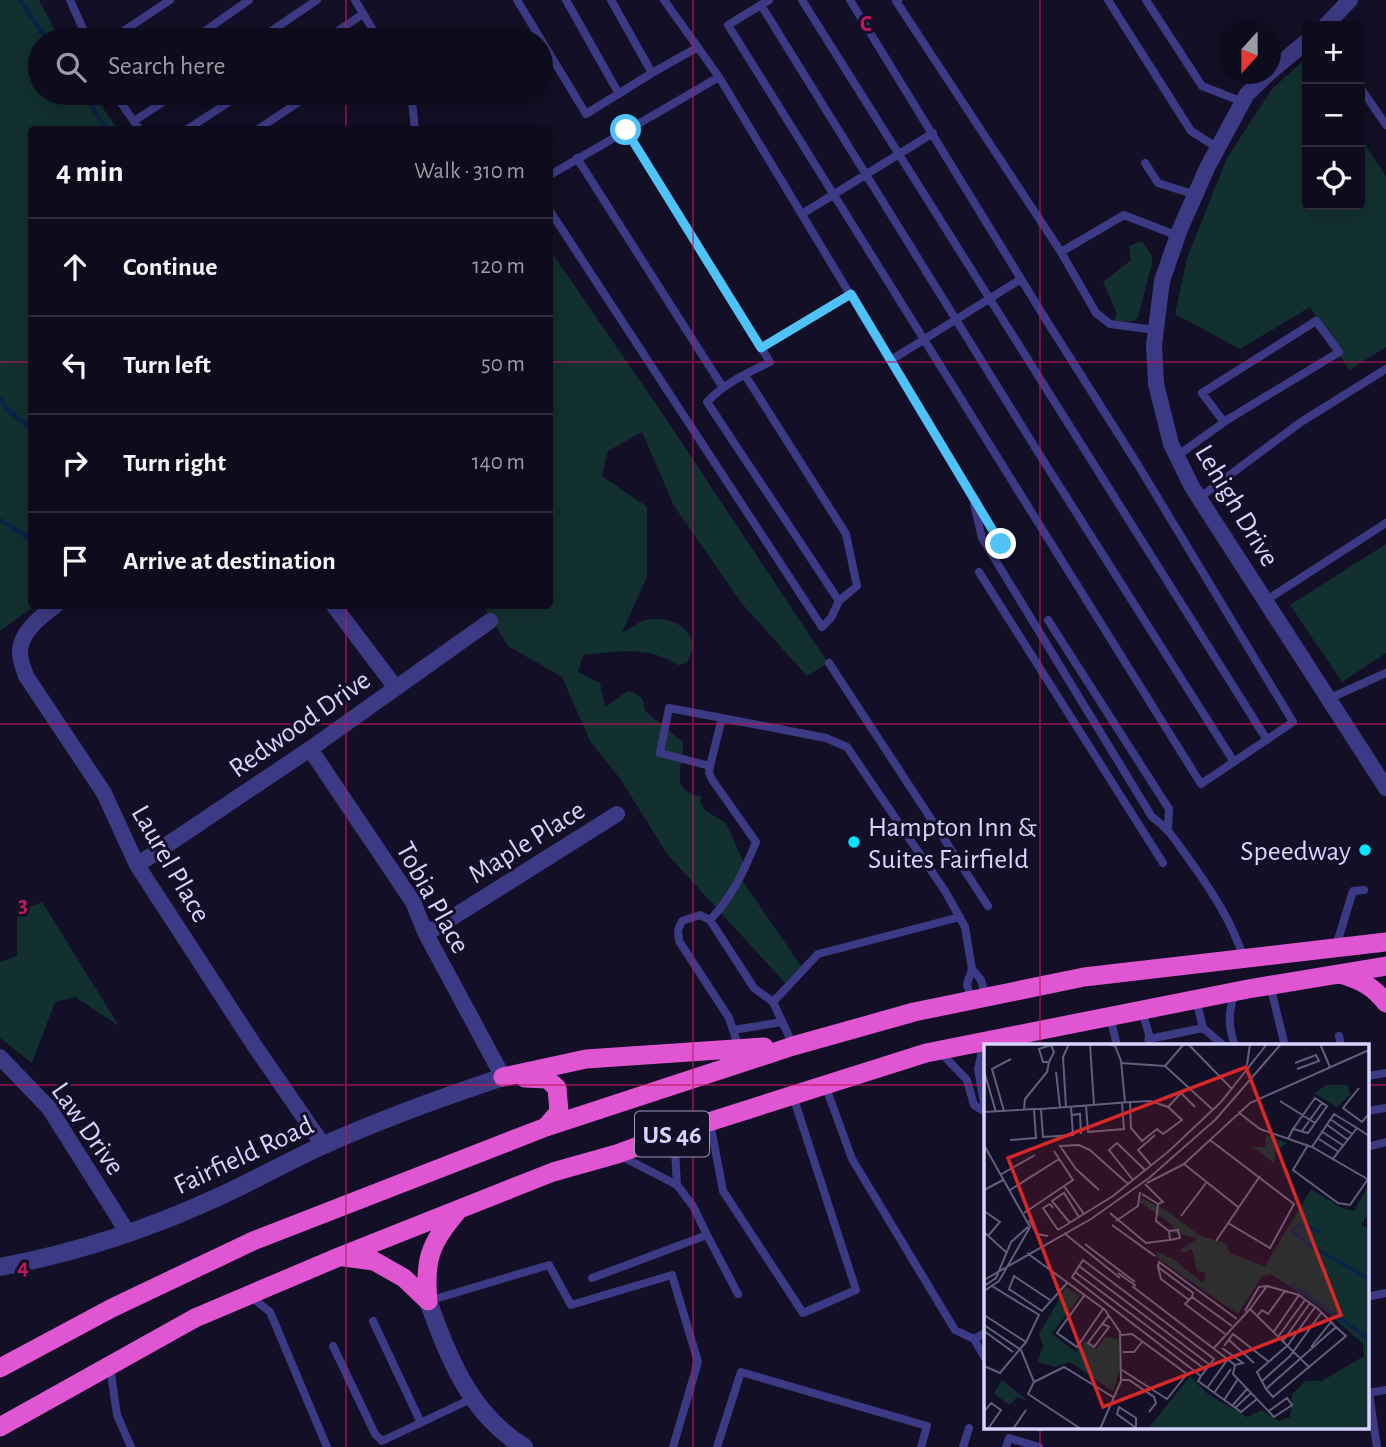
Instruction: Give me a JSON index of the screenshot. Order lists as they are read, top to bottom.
{
  "streets": {
    "highway": ["US 46"],
    "street": [
      "Lehigh Drive",
      "Redwood Drive",
      "Maple Place",
      "Laurel Place",
      "Tobia Place",
      "Law Drive",
      "Fairfield Road"
    ]
  },
  "crossings": [
    ["Redwood Drive", "Laurel Place"],
    ["Redwood Drive", "Tobia Place"],
    ["Maple Place", "Tobia Place"],
    ["Laurel Place", "Fairfield Road"],
    ["Tobia Place", "Fairfield Road"],
    ["Law Drive", "Fairfield Road"]
  ],
  "places": ["Hampton Inn & Suites Fairfield", "Speedway"],
  "north": "bottom",
  "page": {
    "map_buttons": ["+", "−"],
    "search": "Search here",
    "heading": ["4 min", "Walk · 310 m"],
    "list": [
      ["Continue", "120 m"],
      ["Turn left", "50 m"],
      ["Turn right", "140 m"],
      "Arrive at destination"
    ]
  },
  "grid": {
    "columns": ["C"],
    "rows": ["3", "4"]
  }
}
